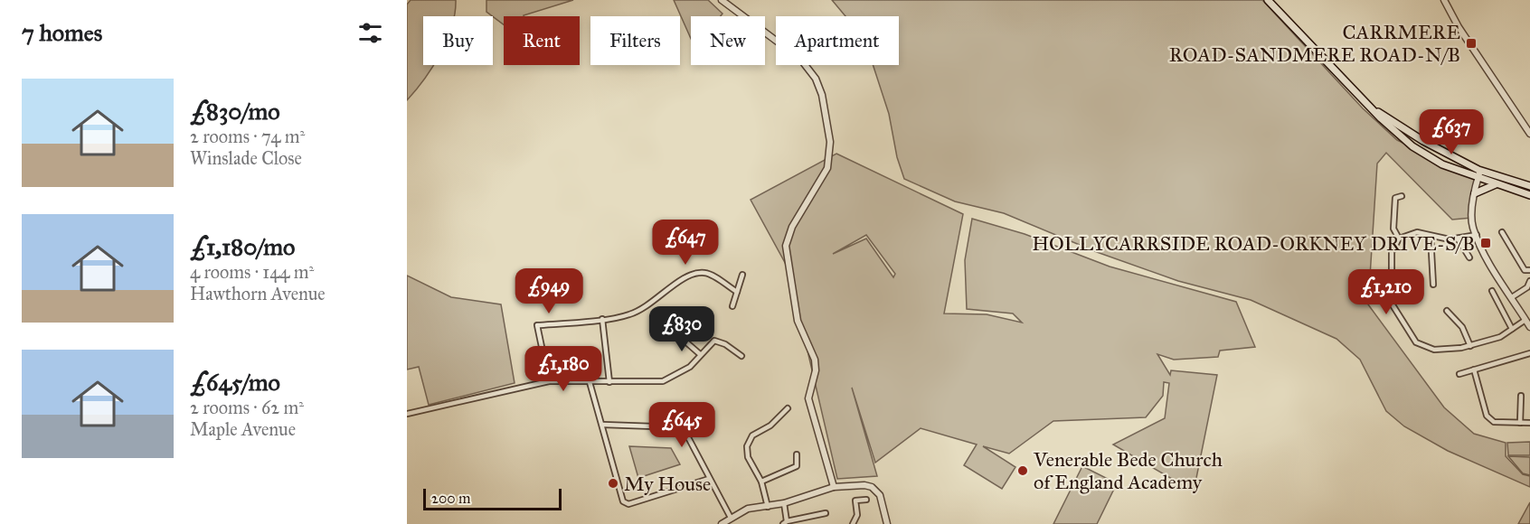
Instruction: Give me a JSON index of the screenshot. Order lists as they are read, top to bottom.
{
  "places": {
    "transit": ["CARRMERE ROAD-SANDMERE ROAD-N/B", "HOLLYCARRSIDE ROAD-ORKNEY DRIVE-S/B"],
    "other": ["Venerable Bede Church of England Academy", "My House"]
  },
  "scale_bar": "200 m",
  "page": {
    "heading": "7 homes",
    "chip": [
      "Buy",
      "Rent",
      "Filters",
      "New",
      "Apartment"
    ],
    "list": [
      {
        "name": "£830/mo",
        "note": "2 rooms · 74 m² · Winslade Close"
      },
      {
        "name": "£1,180/mo",
        "note": "4 rooms · 144 m² · Hawthorn Avenue"
      },
      {
        "name": "£645/mo",
        "note": "2 rooms · 62 m² · Maple Avenue"
      }
    ],
    "price": [
      "£637",
      "£647",
      "£949",
      "£1,210",
      "£830",
      "£1,180",
      "£645"
    ],
    "scale": "200 m"
  }
}
